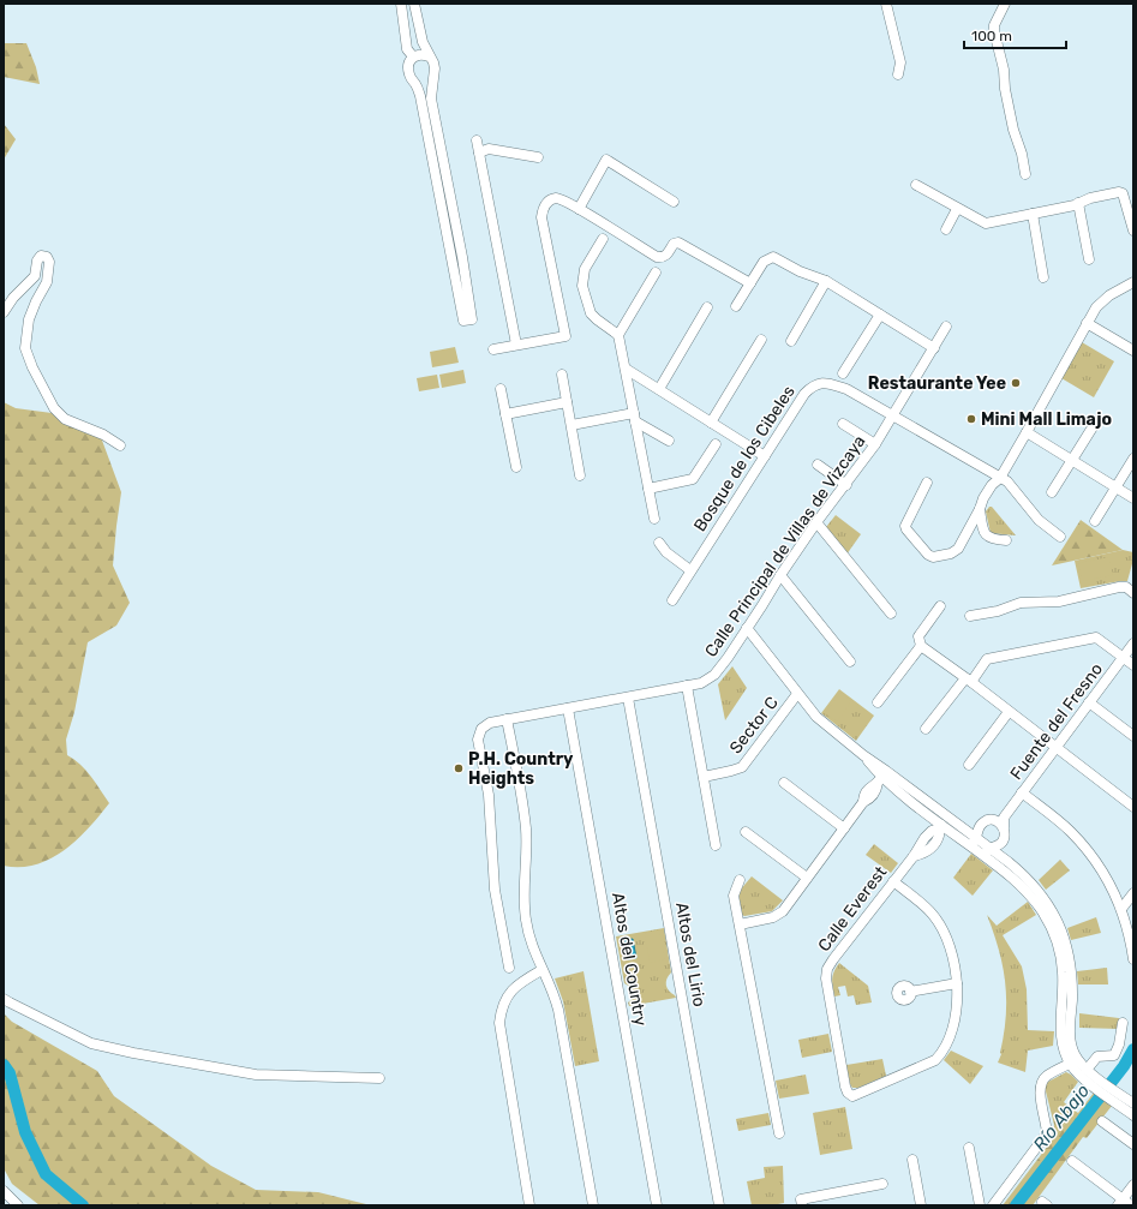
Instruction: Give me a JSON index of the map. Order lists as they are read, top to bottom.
{
  "streets": {
    "street": [
      "Bosque de los Cibeles",
      "Calle Principal de Villas de Vizcaya",
      "Fuente del Fresno",
      "Sector C",
      "Calle Everest",
      "Altos del Lirio",
      "Altos del Country"
    ]
  },
  "crossings": [
    ["Bosque de los Cibeles", "Calle Principal de Villas de Vizcaya"],
    ["Calle Principal de Villas de Vizcaya", "Altos del Lirio"],
    ["Calle Principal de Villas de Vizcaya", "Altos del Country"]
  ],
  "water": ["Río Abajo"],
  "places": ["Restaurante Yee", "Mini Mall Limajo", "P.H. Country Heights"],
  "scale_bar": "100 m"
}
